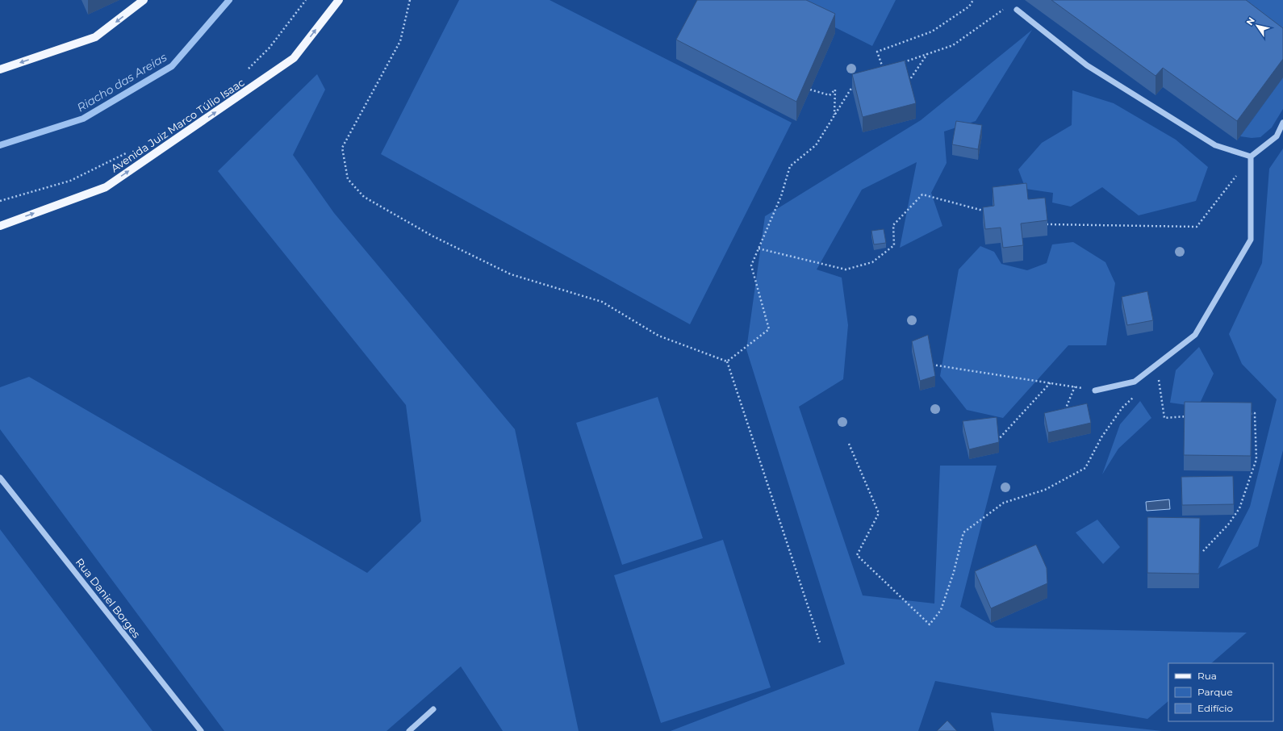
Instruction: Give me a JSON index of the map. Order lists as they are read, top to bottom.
{
  "streets": {
    "main road": ["Avenida Juiz Marco Túlio Isaac"],
    "street": ["Rua Daniel Borges"]
  },
  "one_way": ["Avenida Juiz Marco Túlio Isaac"],
  "water": ["Riacho das Areias"],
  "legend": ["Rua", "Parque", "Edifício"],
  "north": "top left"
}
